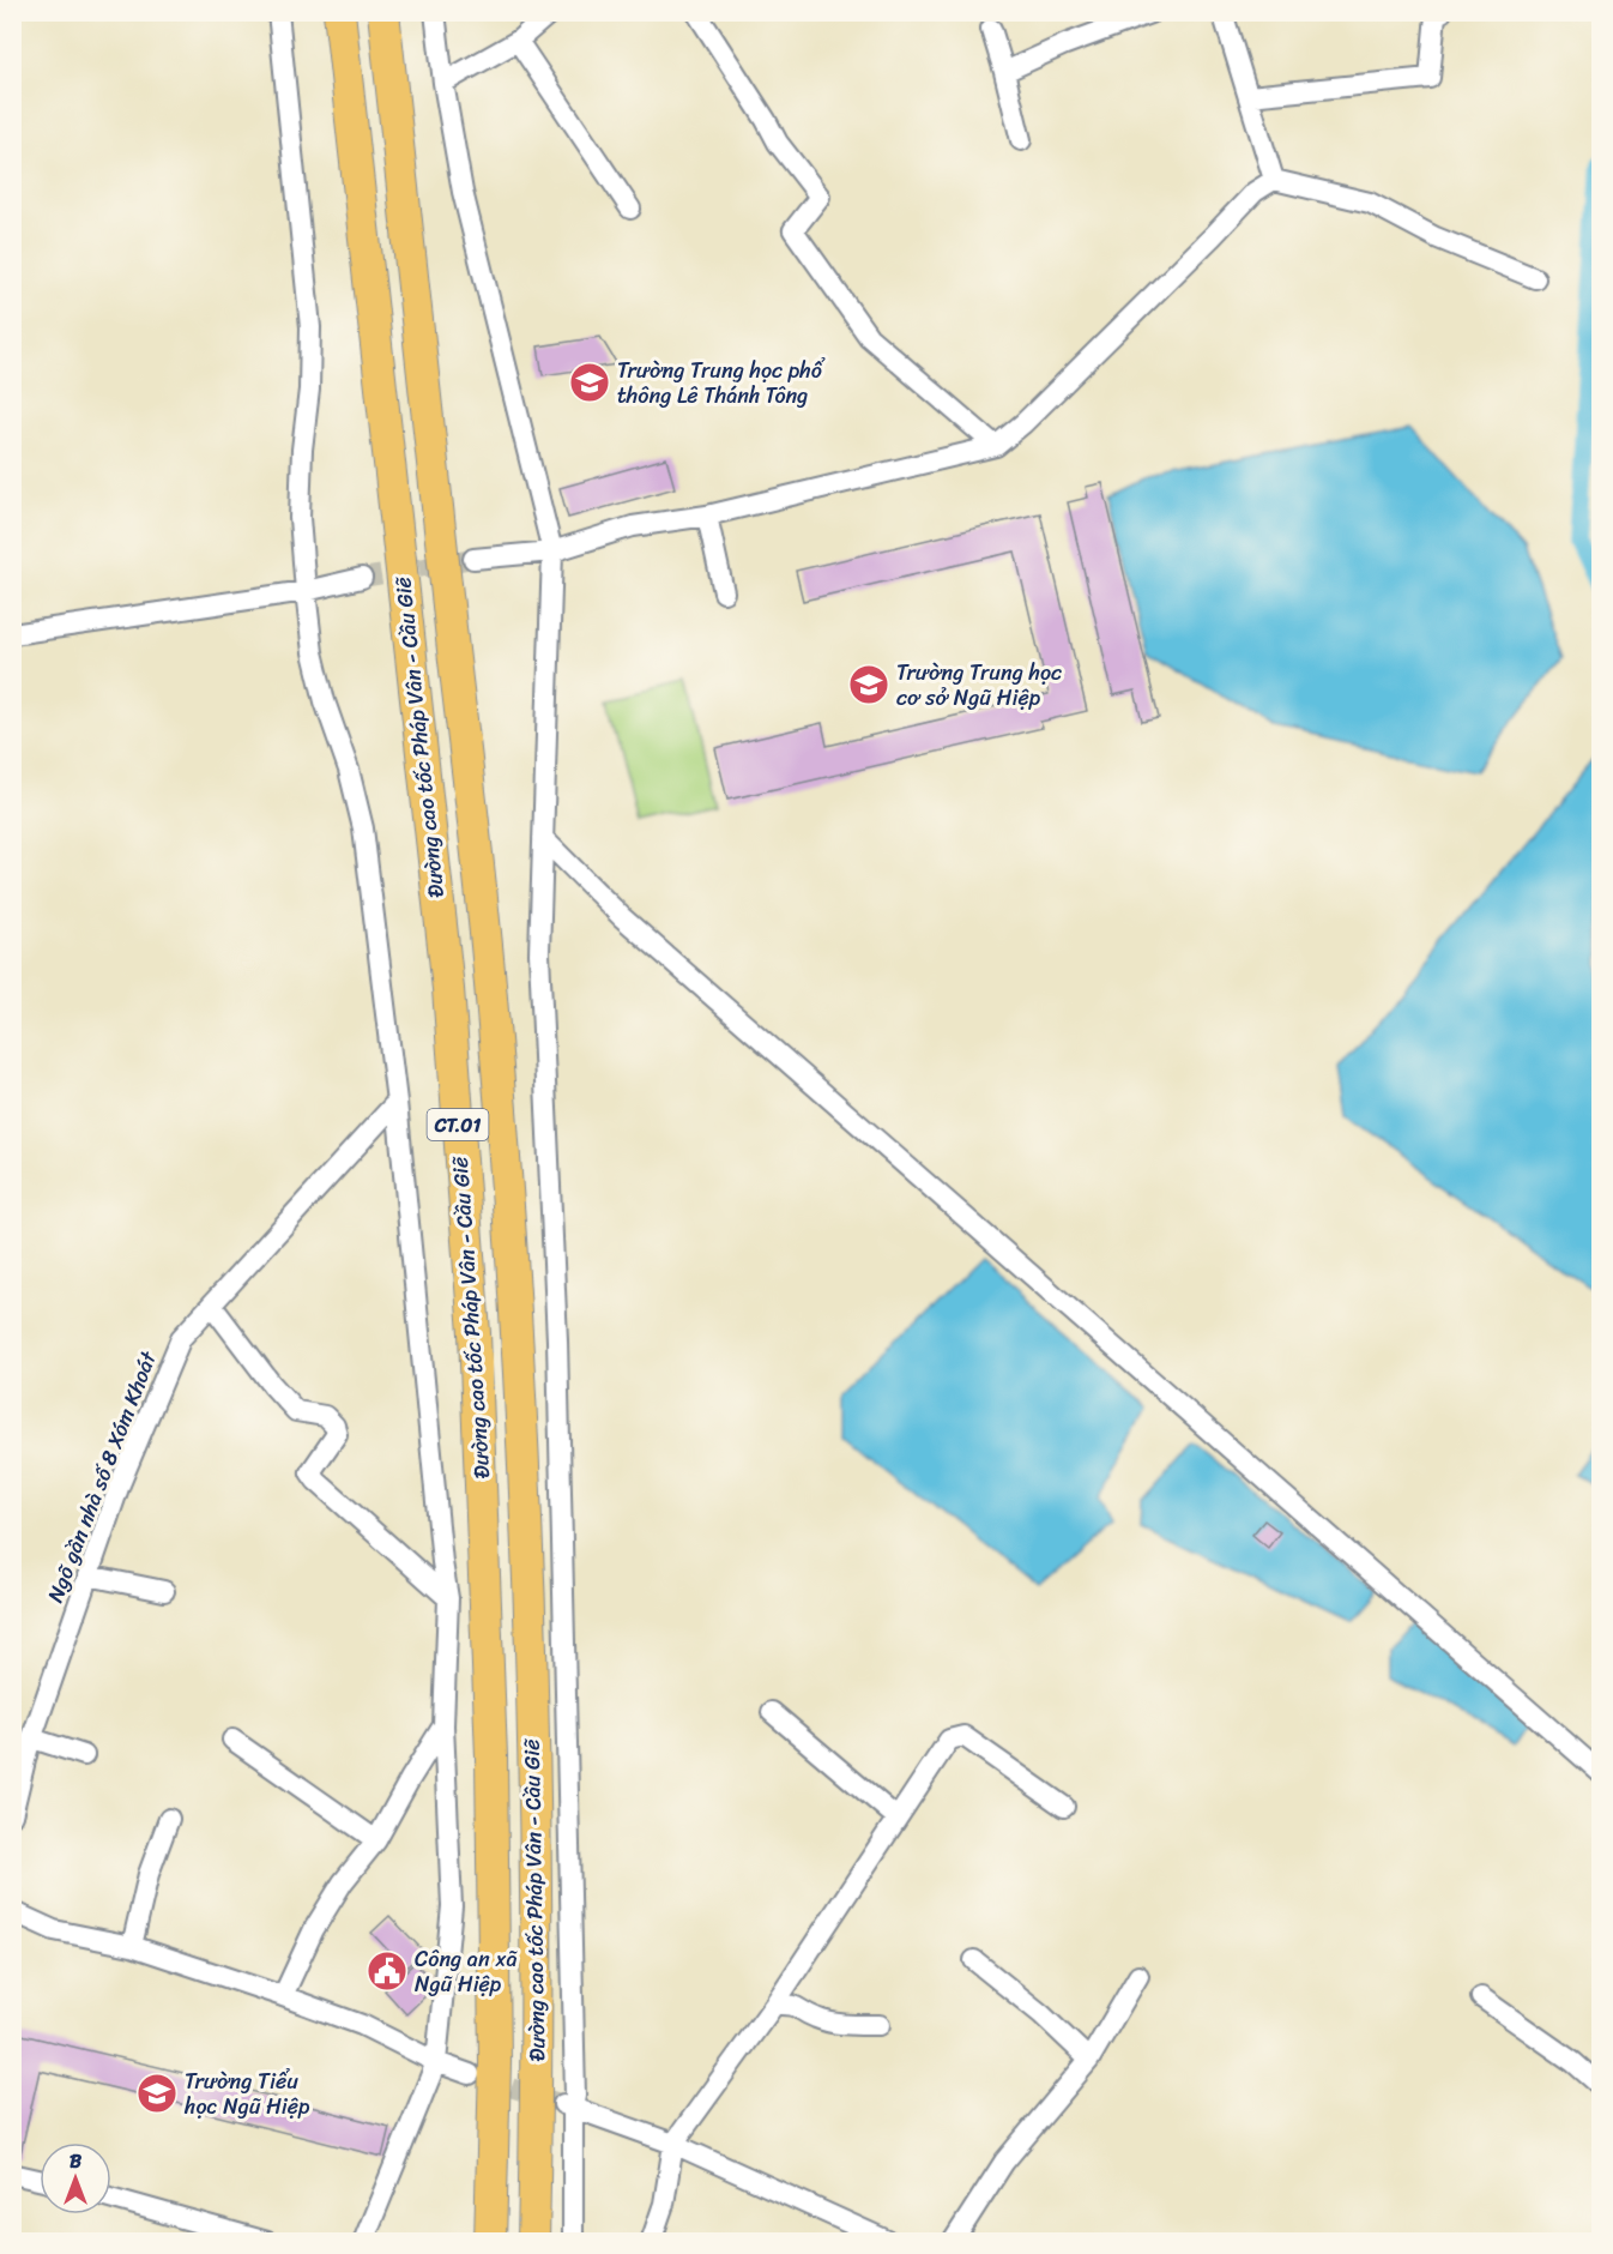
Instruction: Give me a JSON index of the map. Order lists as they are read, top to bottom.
{
  "streets": {
    "highway": ["Đường cao tốc Pháp Vân - Cầu Giẽ", "CT.01"],
    "street": ["Ngõ gần nhà số 8 Xóm Khoát"]
  },
  "places": {
    "school or university": ["Trường Trung học phổ thông Lê Thánh Tông", "Trường Trung học cơ sở Ngũ Hiệp", "Trường Tiểu học Ngũ Hiệp"],
    "public building": ["Công an xã Ngũ Hiệp"]
  },
  "north": "top"
}
